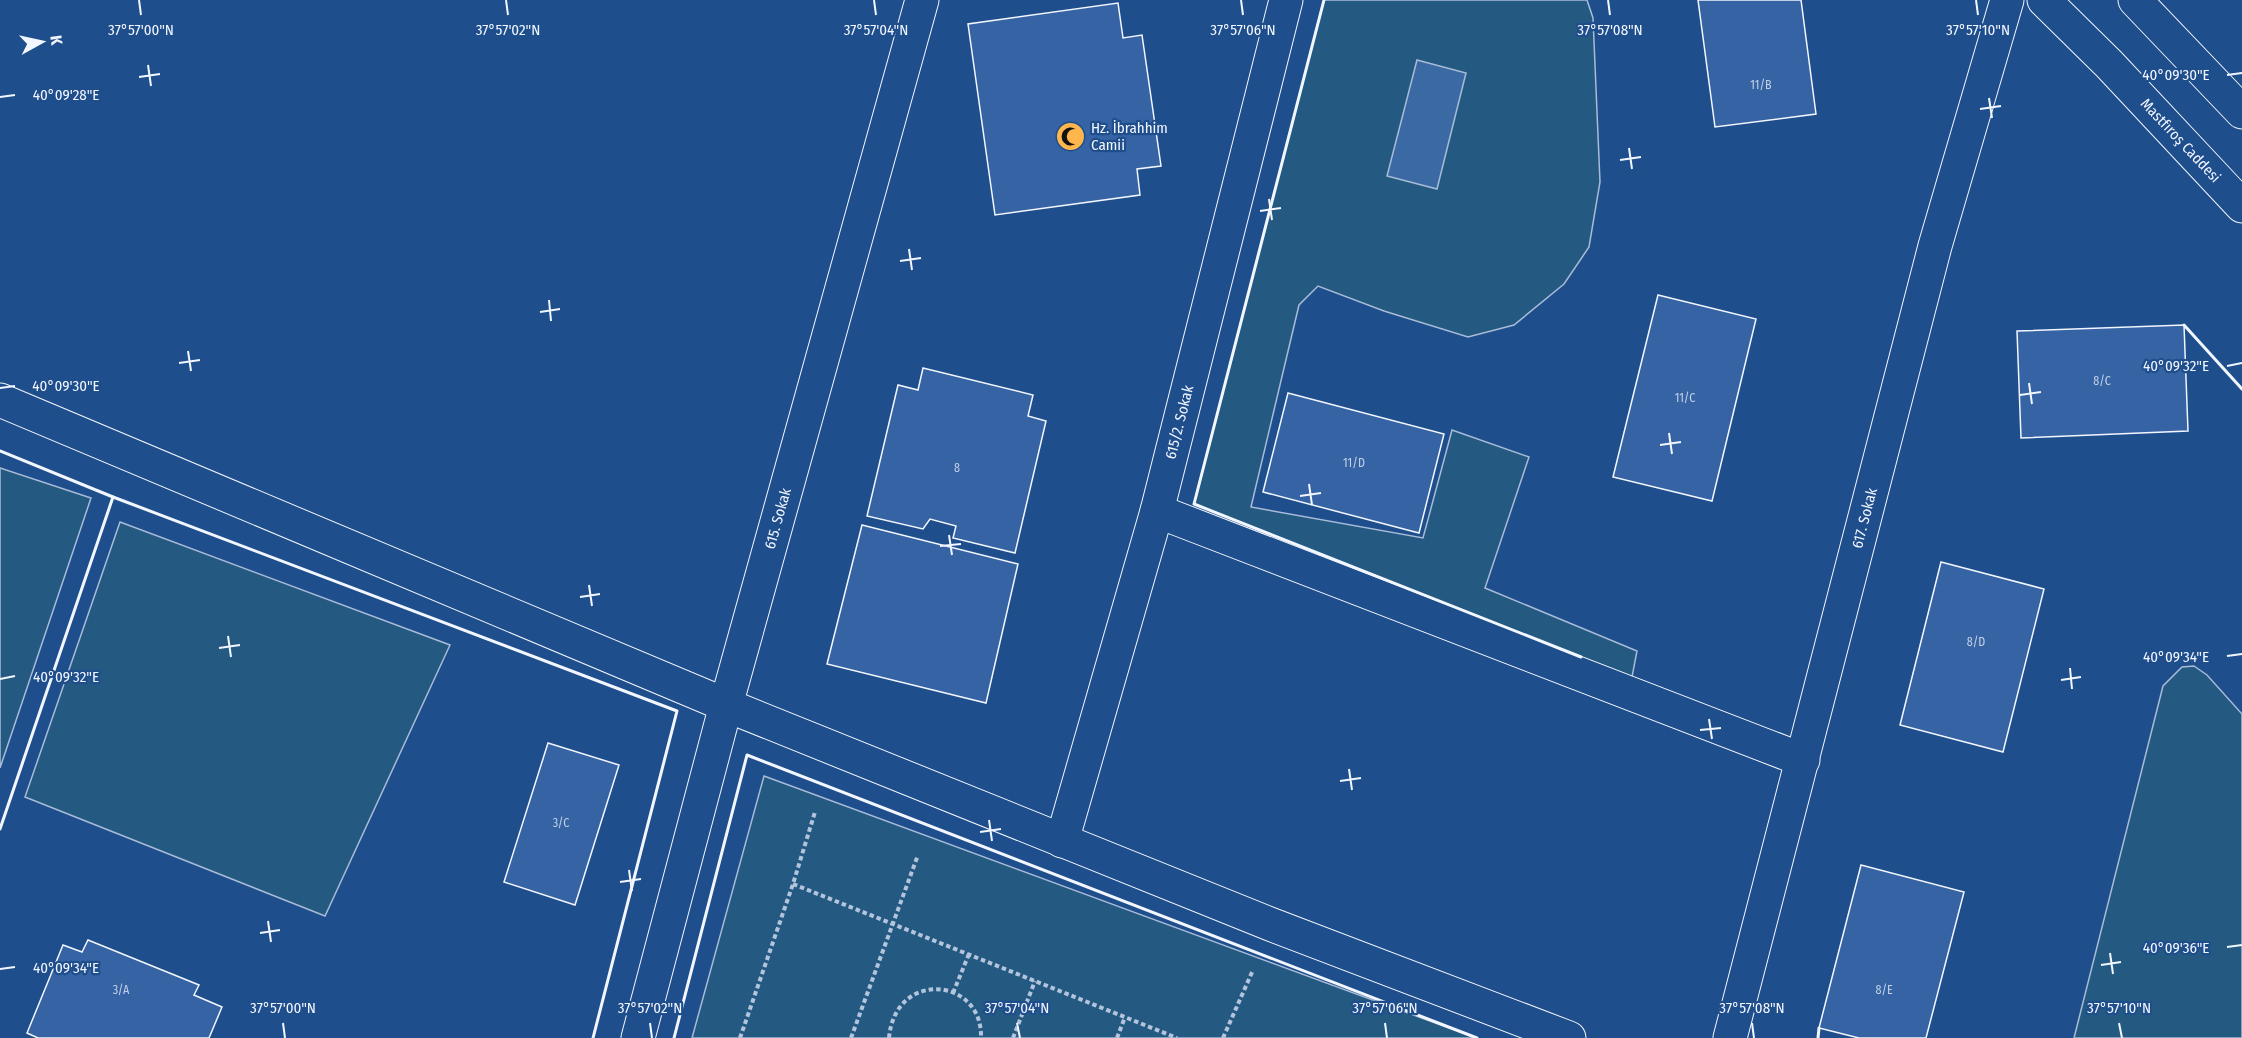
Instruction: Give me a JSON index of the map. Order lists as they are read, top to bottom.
{
  "streets": {
    "street": [
      "Mastfıroş Caddesi",
      "615/2. Sokak",
      "615. Sokak",
      "617. Sokak"
    ]
  },
  "places": {
    "mosque": ["Hz. İbrahhim Camii"]
  },
  "house_numbers": [
    "11/B",
    "8/C",
    "11/C",
    "11/D",
    "8",
    "8/D",
    "3/C",
    "3/A",
    "8/E"
  ],
  "north": "right",
  "coordinates": [
    "37°57'00\"N",
    "37°57'02\"N",
    "37°57'04\"N",
    "37°57'06\"N",
    "37°57'08\"N",
    "37°57'10\"N",
    "40°09'30\"E",
    "40°09'28\"E",
    "40°09'32\"E",
    "40°09'34\"E",
    "40°09'36\"E"
  ]
}
